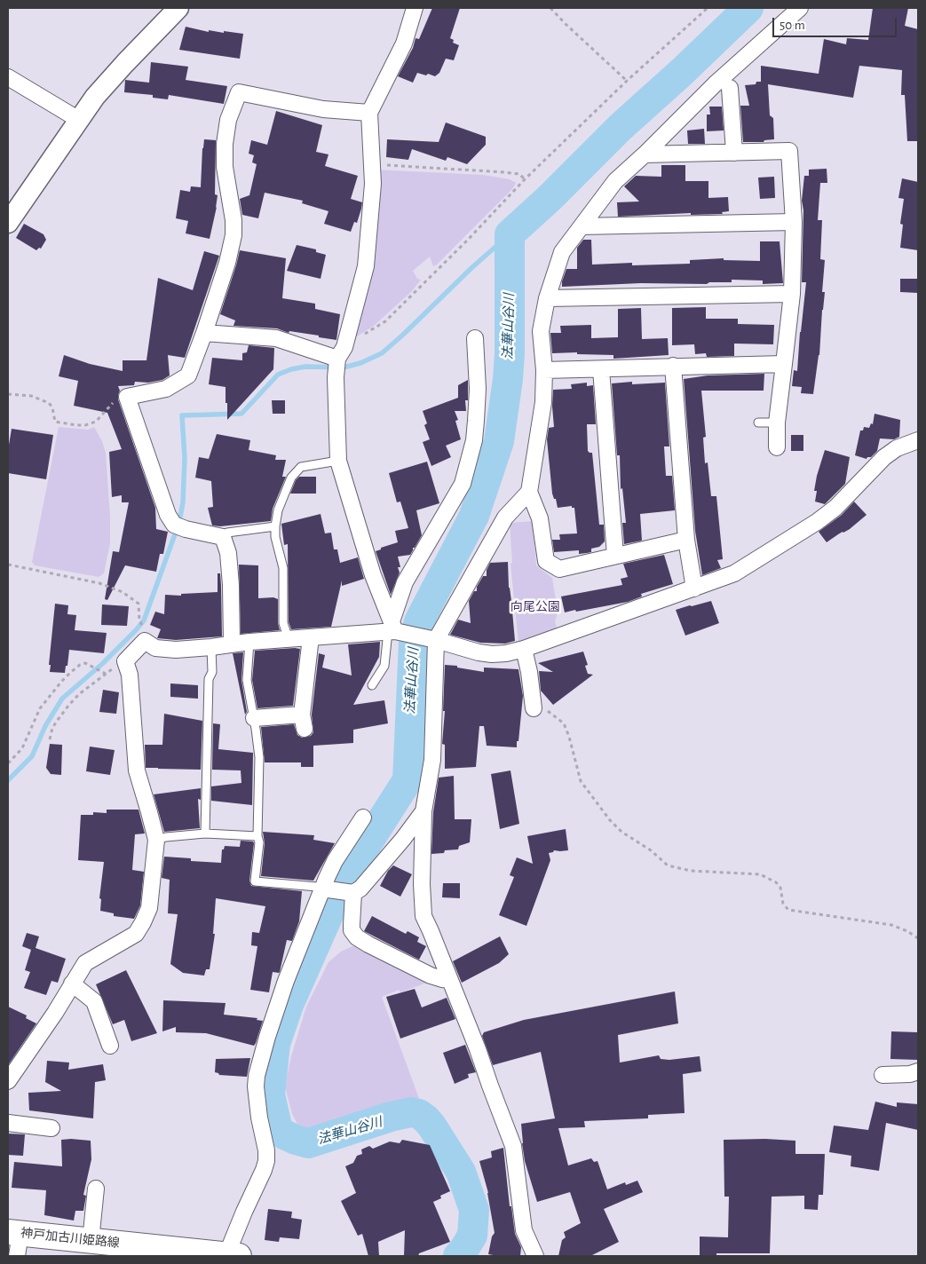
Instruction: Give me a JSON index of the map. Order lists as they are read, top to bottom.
{
  "streets": {
    "main road": ["神戸加古川姫路線"]
  },
  "water": ["法華山谷川"],
  "parks": ["向尾公園"],
  "scale_bar": "50 m"
}
